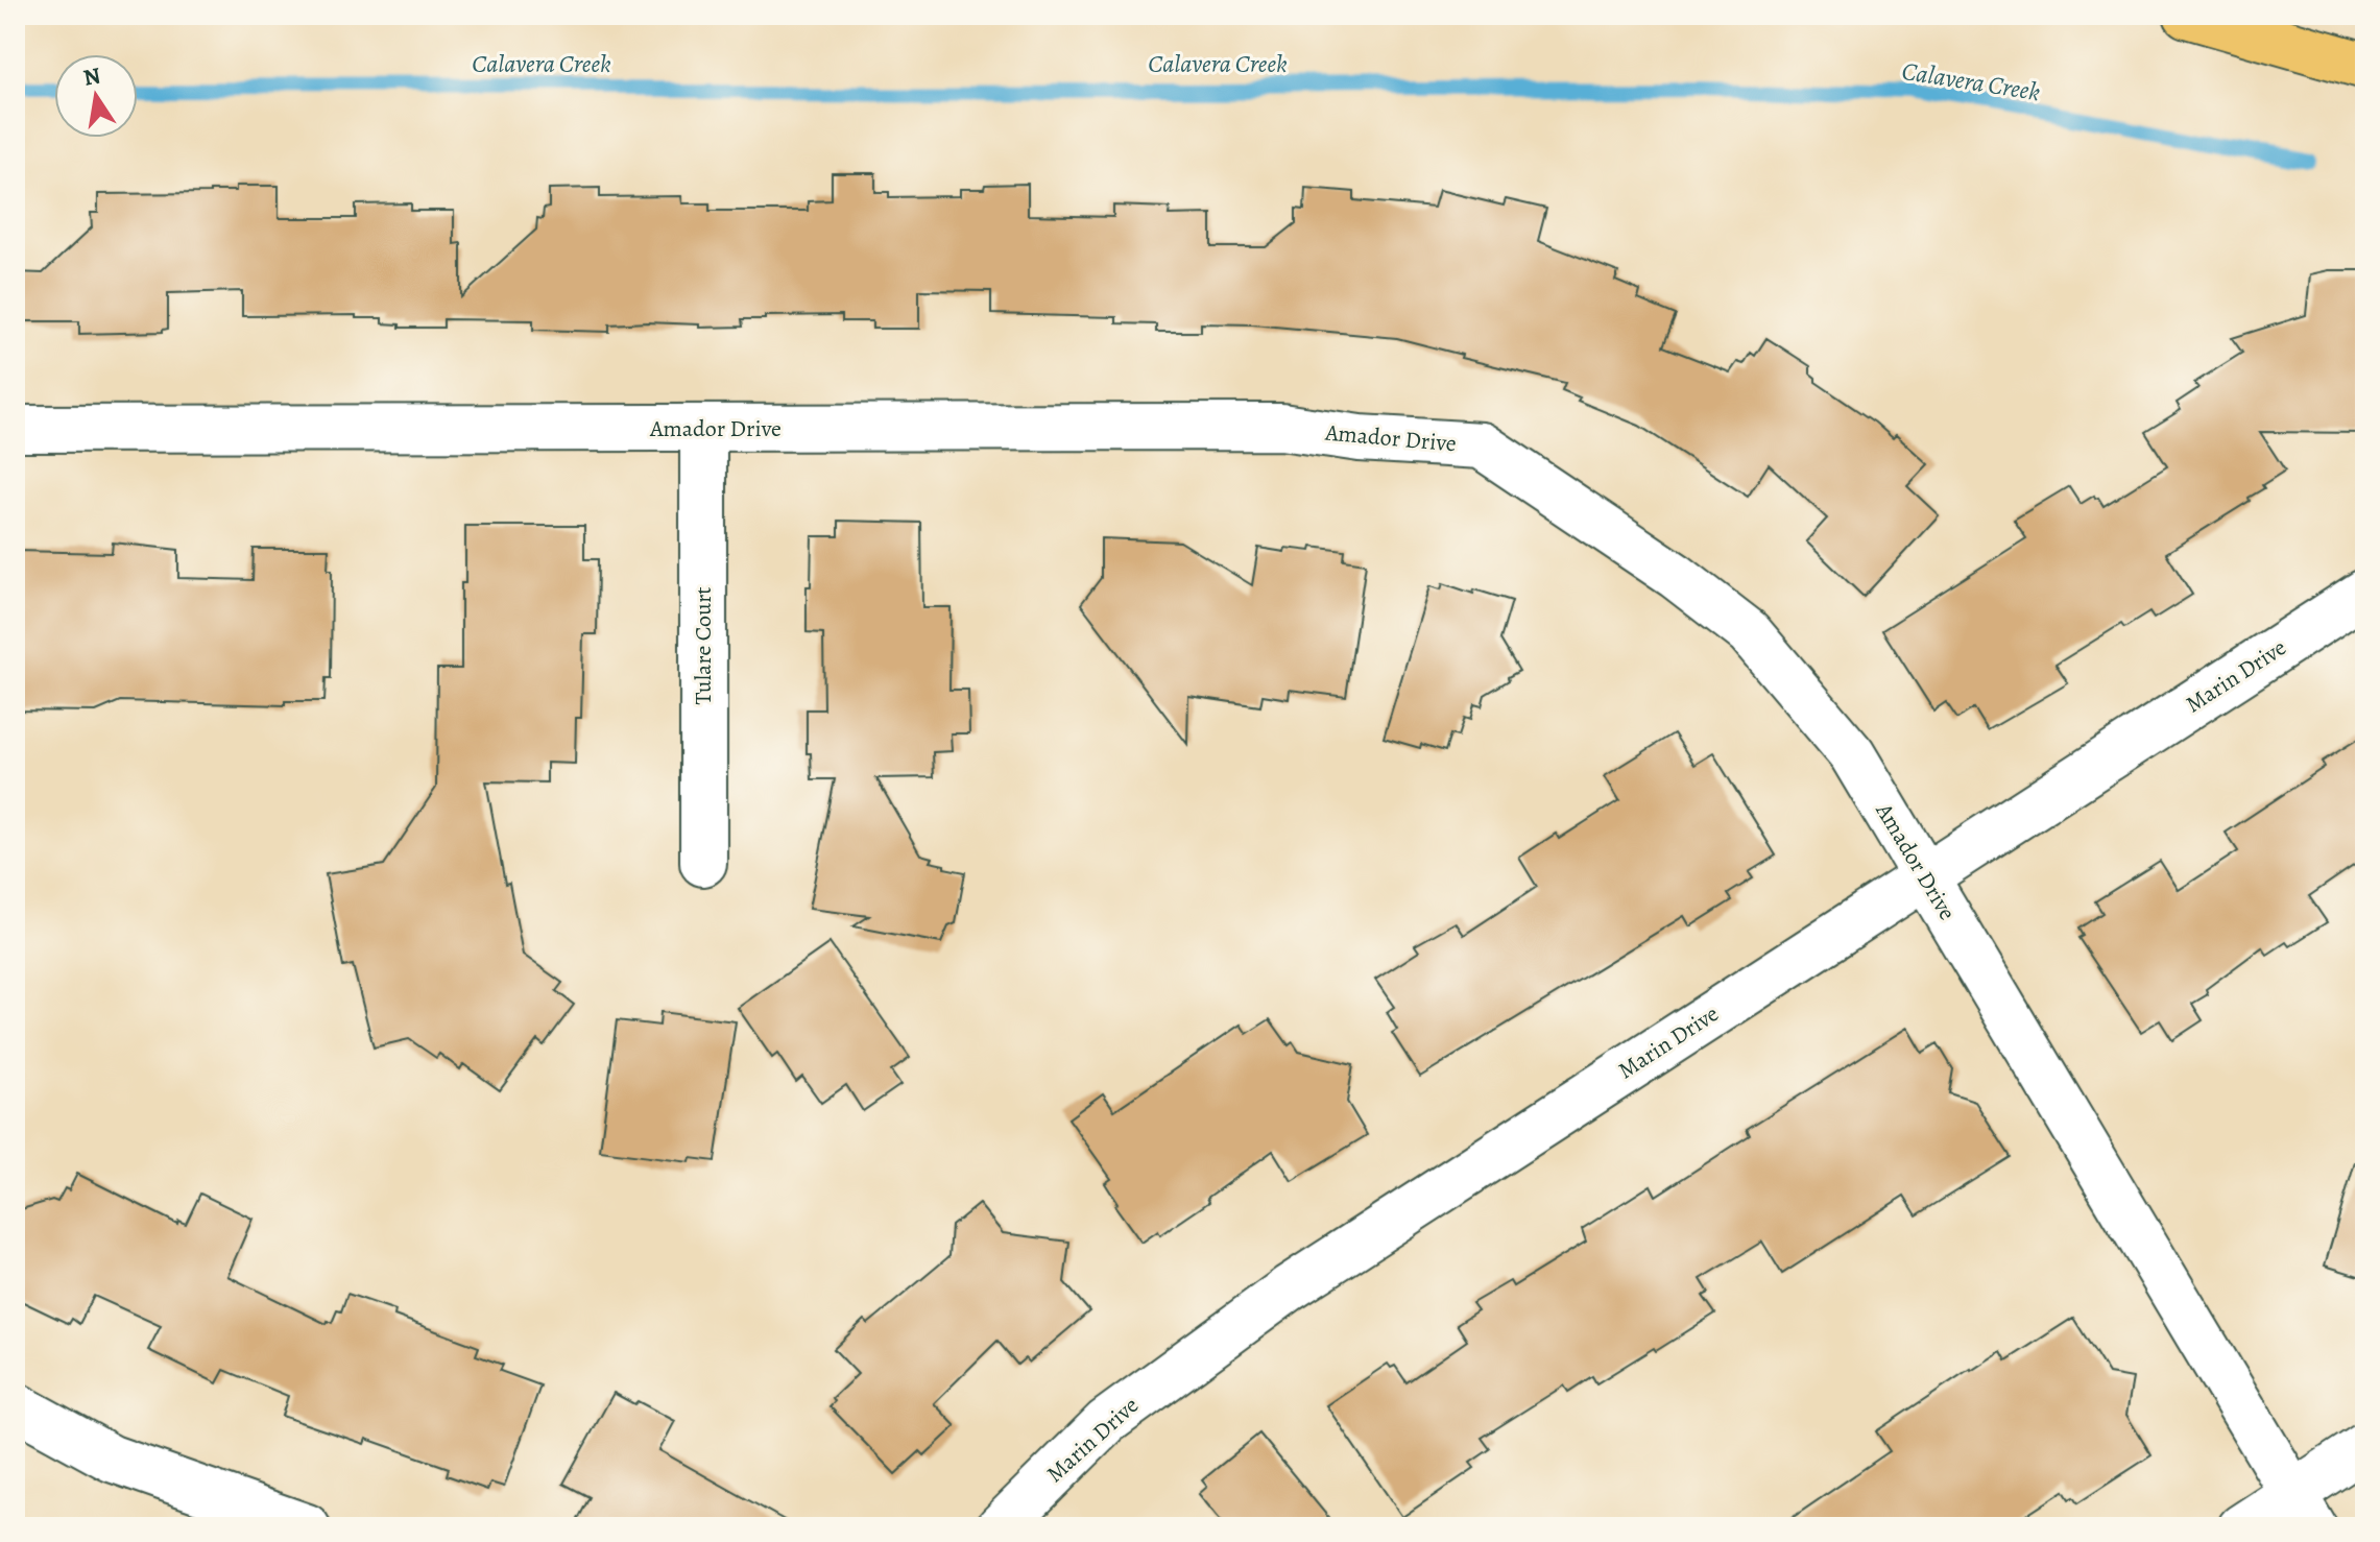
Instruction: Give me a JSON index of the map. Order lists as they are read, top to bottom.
{
  "streets": {
    "street": ["Amador Drive", "Tulare Court", "Marin Drive"]
  },
  "crossings": [
    ["Amador Drive", "Tulare Court"],
    ["Amador Drive", "Marin Drive"]
  ],
  "water": ["Calavera Creek"],
  "north": "top"
}
